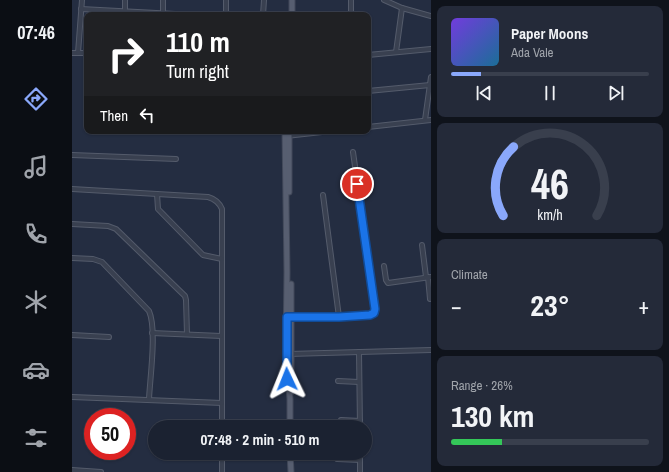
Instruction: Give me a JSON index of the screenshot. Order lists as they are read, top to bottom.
{
  "page": {
    "tabs": "07:46",
    "turn": ["110 m", "Turn right"],
    "song": ["Paper Moons", "Ada Vale"],
    "then": "Then",
    "tile": [
      "Climate",
      ["Range · 26%", "130 km"]
    ],
    "heat": ["−", "23°", "+"],
    "limit": "50",
    "trip": "07:48 · 2 min · 510 m",
    "gauge": ["46", "km/h"]
  }
}
